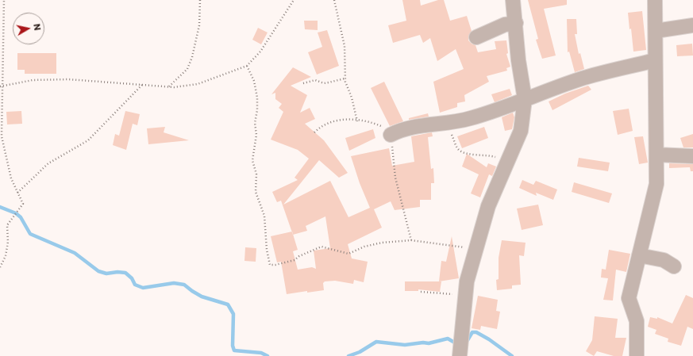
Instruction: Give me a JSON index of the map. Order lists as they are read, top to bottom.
{
  "north": "right"
}
